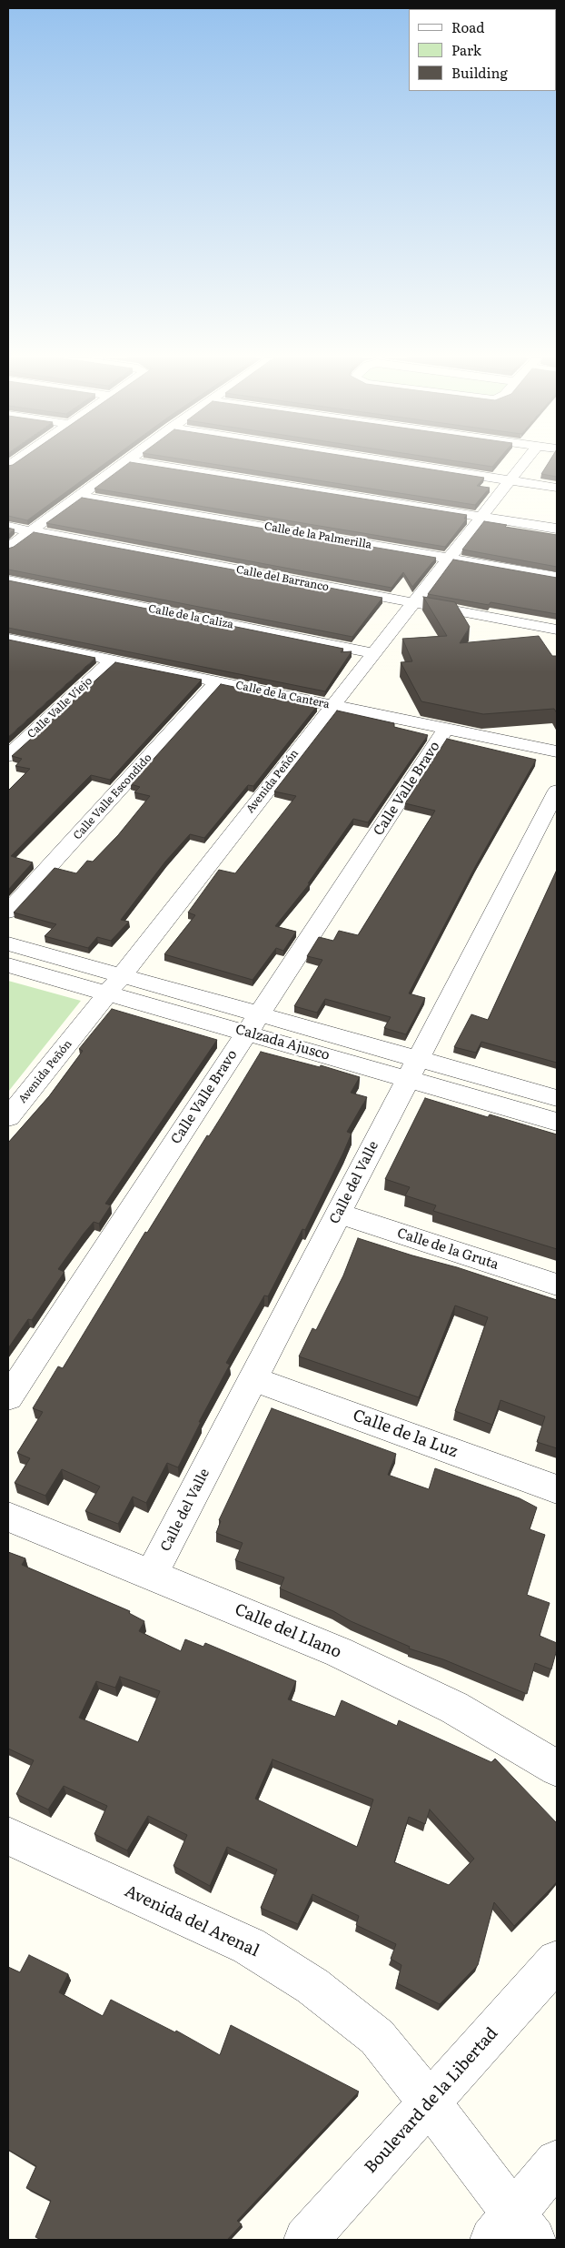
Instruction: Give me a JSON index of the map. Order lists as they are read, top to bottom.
{
  "streets": {
    "street": [
      "Calle de la Palmerilla",
      "Calle del Barranco",
      "Calle de la Caliza",
      "Calle de la Cantera",
      "Calle Valle Viejo",
      "Avenida Peñón",
      "Calle Valle Bravo",
      "Calle Valle Escondido",
      "Calzada Ajusco",
      "Calle del Valle",
      "Calle de la Gruta",
      "Calle de la Luz",
      "Calle del Llano",
      "Avenida del Arenal",
      "Boulevard de la Libertad"
    ]
  },
  "crossings": [
    ["Calle de la Palmerilla", "Avenida Peñón"],
    ["Calle del Barranco", "Avenida Peñón"],
    ["Calle de la Caliza", "Avenida Peñón"],
    ["Calle de la Cantera", "Calle Valle Viejo"],
    ["Calle de la Cantera", "Avenida Peñón"],
    ["Calle de la Cantera", "Calle Valle Bravo"],
    ["Calle de la Cantera", "Calle Valle Escondido"],
    ["Avenida Peñón", "Calzada Ajusco"],
    ["Calle Valle Bravo", "Calzada Ajusco"],
    ["Calzada Ajusco", "Calle del Valle"],
    ["Calle del Valle", "Calle de la Gruta"],
    ["Calle del Valle", "Calle de la Luz"],
    ["Calle del Valle", "Calle del Llano"],
    ["Avenida del Arenal", "Boulevard de la Libertad"]
  ],
  "legend": ["Road", "Park", "Building"]
}
